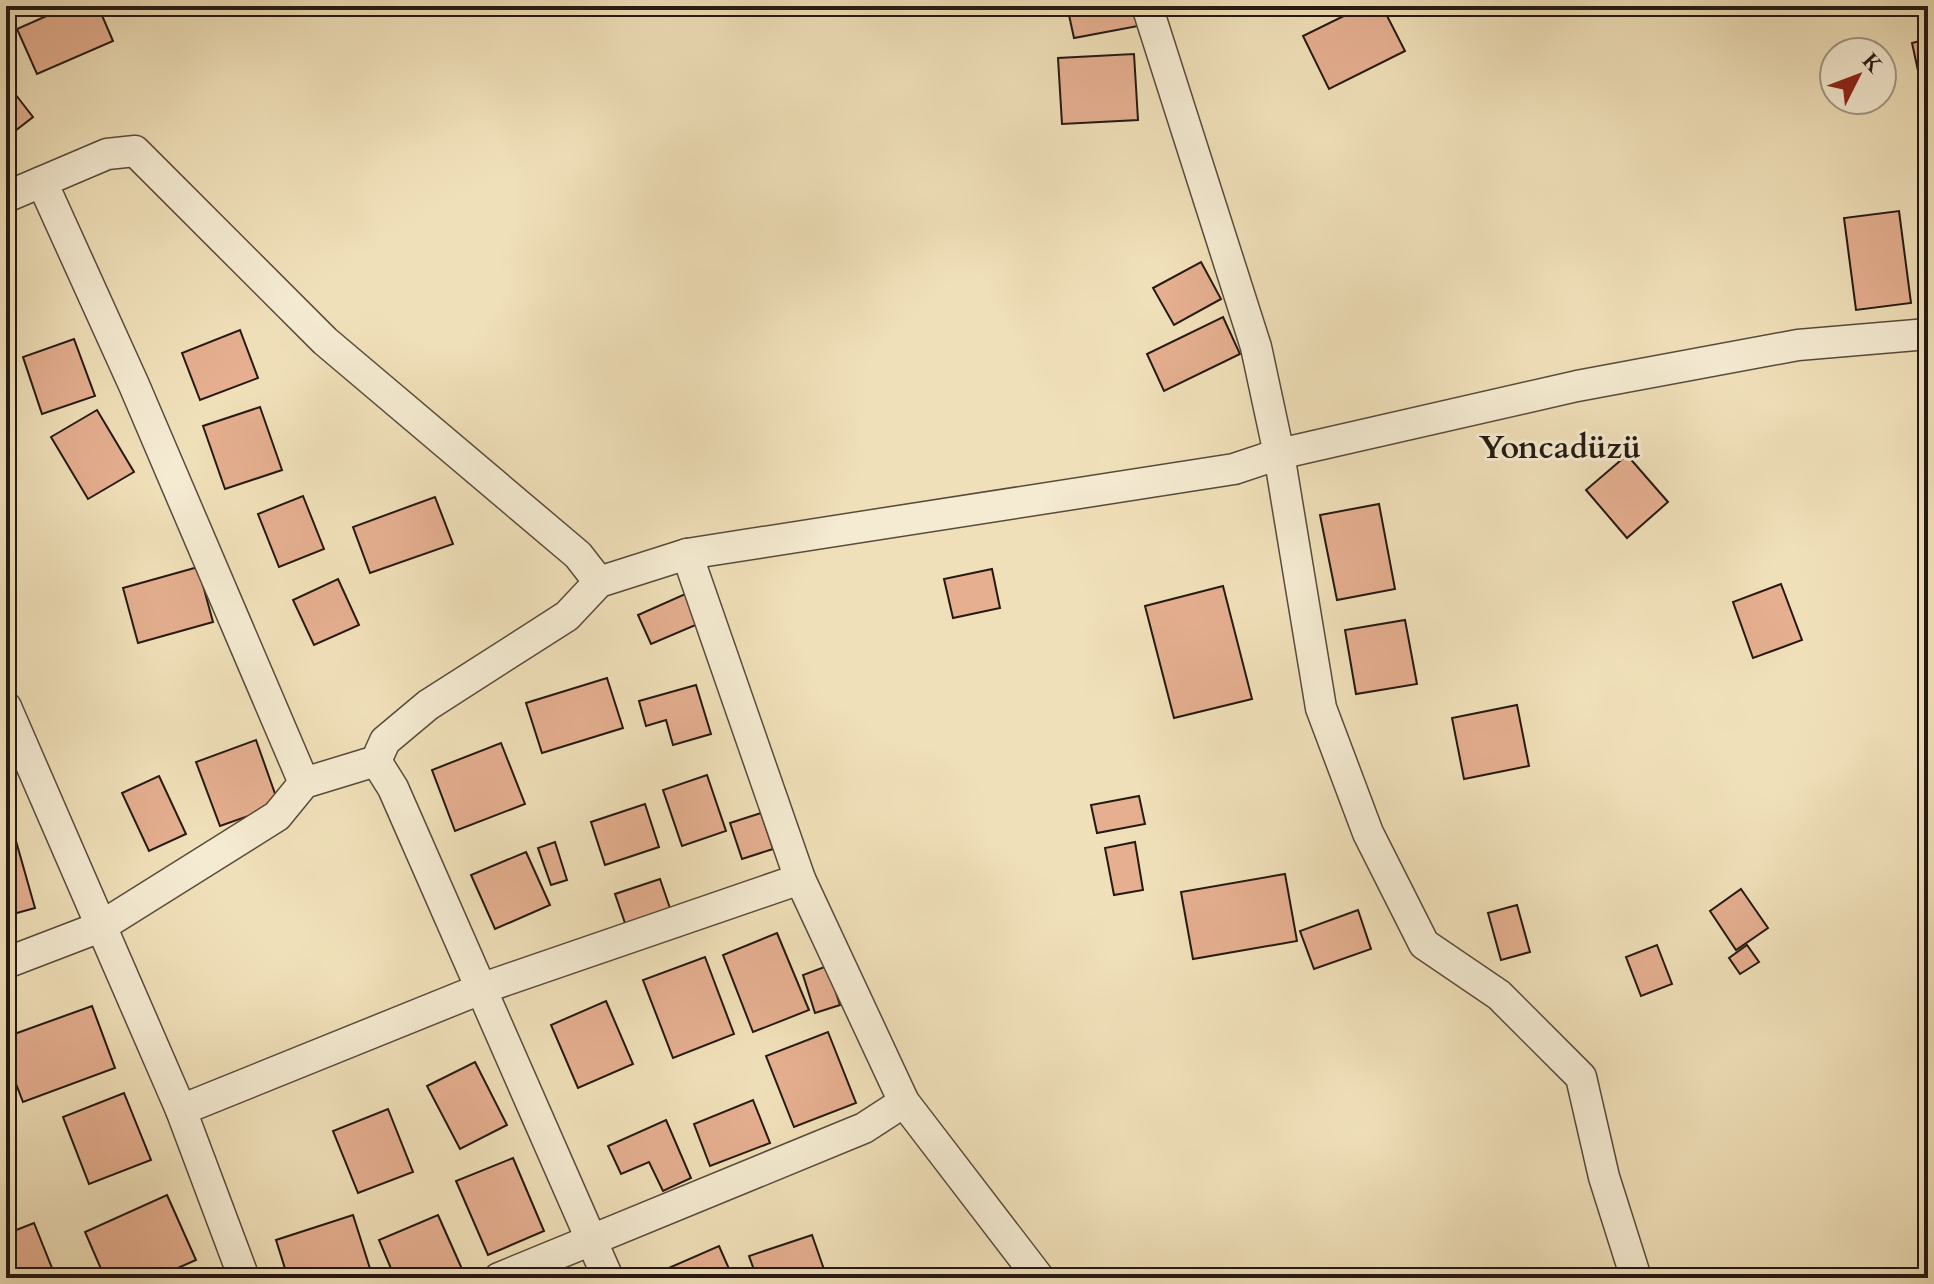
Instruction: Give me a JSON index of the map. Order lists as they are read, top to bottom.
{
  "districts": ["Yoncadüzü"],
  "north": "top right"
}
